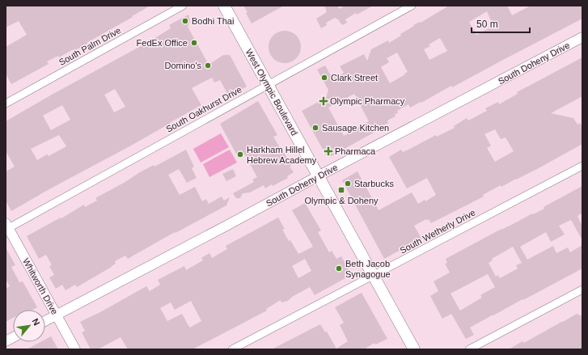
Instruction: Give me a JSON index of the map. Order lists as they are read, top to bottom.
{
  "streets": {
    "main road": ["West Olympic Boulevard"],
    "street": [
      "South Palm Drive",
      "South Doheny Drive",
      "South Oakhurst Drive",
      "South Wetherly Drive",
      "Whitworth Drive"
    ]
  },
  "crossings": [
    ["South Doheny Drive", "West Olympic Boulevard"],
    ["South Doheny Drive", "Whitworth Drive"],
    ["West Olympic Boulevard", "South Oakhurst Drive"],
    ["West Olympic Boulevard", "South Wetherly Drive"],
    ["South Oakhurst Drive", "Whitworth Drive"]
  ],
  "places": {
    "other": [
      "Bodhi Thai",
      "FedEx Office",
      "Domino's",
      "Clark Street",
      "Sausage Kitchen",
      "Harkham Hillel Hebrew Academy",
      "Starbucks",
      "Beth Jacob Synagogue"
    ],
    "health": ["Olympic Pharmacy", "Pharmaca"],
    "transit": ["Olympic & Doheny"]
  },
  "scale_bar": "50 m",
  "north": "top right"
}
